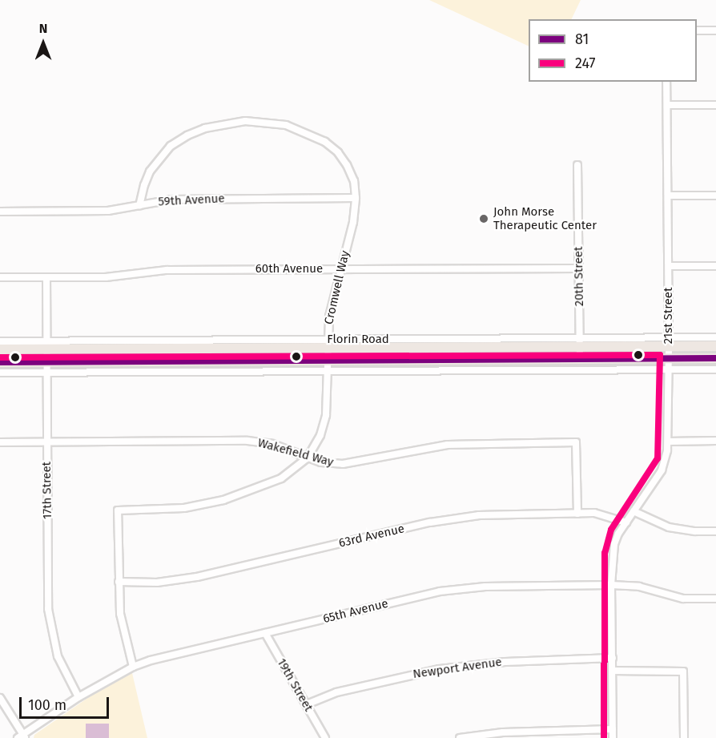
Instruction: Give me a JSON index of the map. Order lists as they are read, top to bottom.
{
  "streets": {
    "main road": ["Florin Road"],
    "street": [
      "59th Avenue",
      "60th Avenue",
      "20th Street",
      "Cromwell Way",
      "21st Street",
      "Wakefield Way",
      "17th Street",
      "63rd Avenue",
      "65th Avenue",
      "Newport Avenue",
      "19th Street"
    ]
  },
  "crossings": [
    ["59th Avenue", "Cromwell Way"],
    ["60th Avenue", "20th Street"],
    ["60th Avenue", "Cromwell Way"],
    ["60th Avenue", "17th Street"],
    ["20th Street", "Florin Road"],
    ["Cromwell Way", "Florin Road"],
    ["Cromwell Way", "Wakefield Way"],
    ["Cromwell Way", "63rd Avenue"],
    ["Cromwell Way", "65th Avenue"],
    ["21st Street", "Florin Road"],
    ["21st Street", "63rd Avenue"],
    ["21st Street", "65th Avenue"],
    ["21st Street", "Newport Avenue"],
    ["Florin Road", "17th Street"],
    ["Wakefield Way", "17th Street"],
    ["Wakefield Way", "63rd Avenue"],
    ["17th Street", "65th Avenue"],
    ["65th Avenue", "19th Street"],
    ["Newport Avenue", "19th Street"]
  ],
  "places": ["John Morse Therapeutic Center"],
  "lines": ["transit line 247", "transit line 81"],
  "legend": ["81", "247"],
  "scale_bar": "100 m",
  "north": "top"
}
